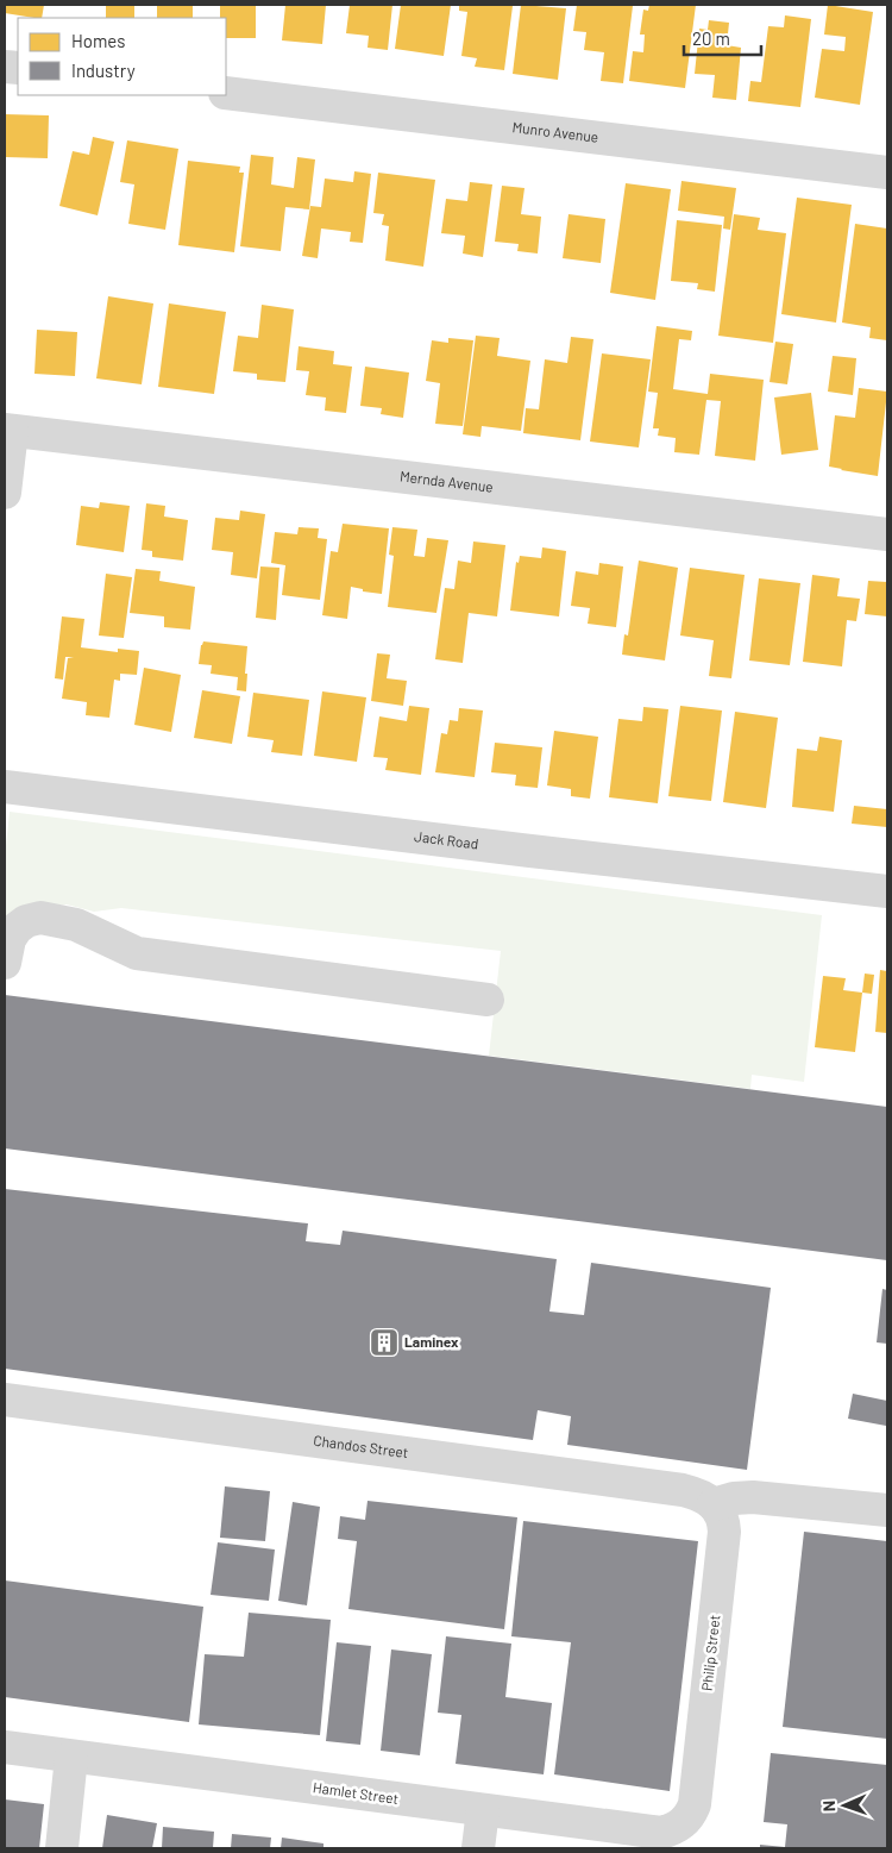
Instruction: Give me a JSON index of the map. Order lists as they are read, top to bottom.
{
  "streets": {
    "street": [
      "Munro Avenue",
      "Mernda Avenue",
      "Jack Road",
      "Chandos Street",
      "Philip Street",
      "Hamlet Street"
    ]
  },
  "crossings": [
    ["Chandos Street", "Philip Street"],
    ["Philip Street", "Hamlet Street"]
  ],
  "places": {
    "building": ["Laminex"]
  },
  "legend": ["Homes", "Industry"],
  "scale_bar": "20 m",
  "north": "left"
}
